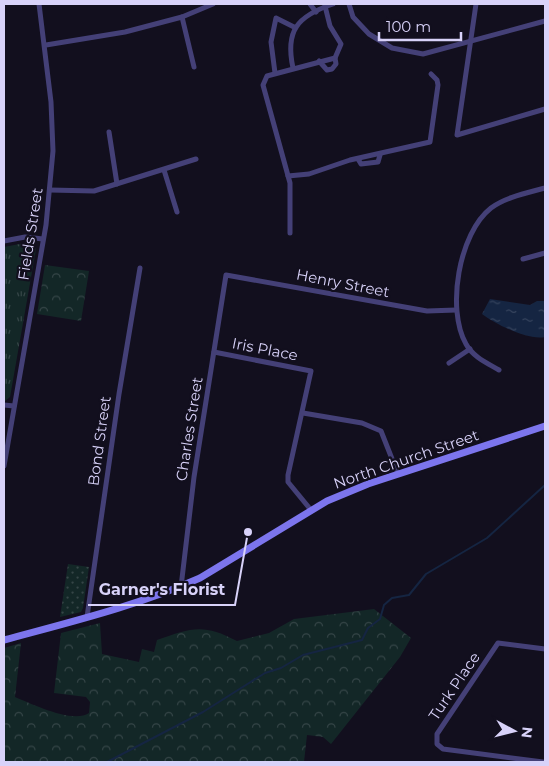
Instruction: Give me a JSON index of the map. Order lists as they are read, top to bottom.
{
  "streets": {
    "main road": ["North Church Street"],
    "street": [
      "Fields Street",
      "Henry Street",
      "Iris Place",
      "Charles Street",
      "Bond Street",
      "Turk Place"
    ]
  },
  "crossings": [
    ["Henry Street", "Charles Street"],
    ["Iris Place", "Charles Street"],
    ["Charles Street", "North Church Street"],
    ["Bond Street", "North Church Street"]
  ],
  "places": ["Garner's Florist"],
  "scale_bar": "100 m",
  "north": "right"
}
